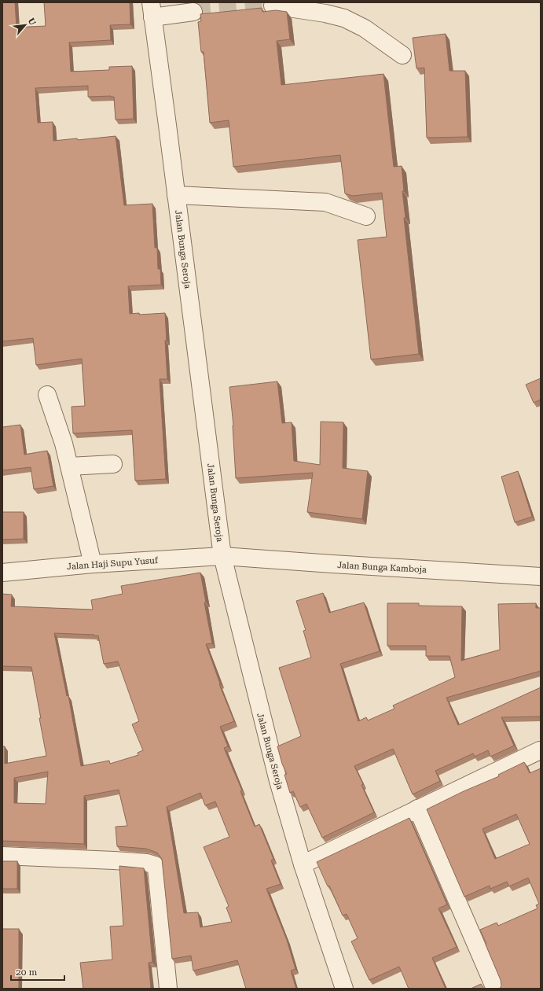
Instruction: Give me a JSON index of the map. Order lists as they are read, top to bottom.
{
  "streets": {
    "street": ["Jalan Bunga Seroja", "Jalan Haji Supu Yusuf", "Jalan Bunga Kamboja"]
  },
  "crossings": [
    ["Jalan Bunga Seroja", "Jalan Haji Supu Yusuf"],
    ["Jalan Bunga Seroja", "Jalan Bunga Kamboja"],
    ["Jalan Haji Supu Yusuf", "Jalan Bunga Kamboja"]
  ],
  "scale_bar": "20 m",
  "north": "top right"
}
